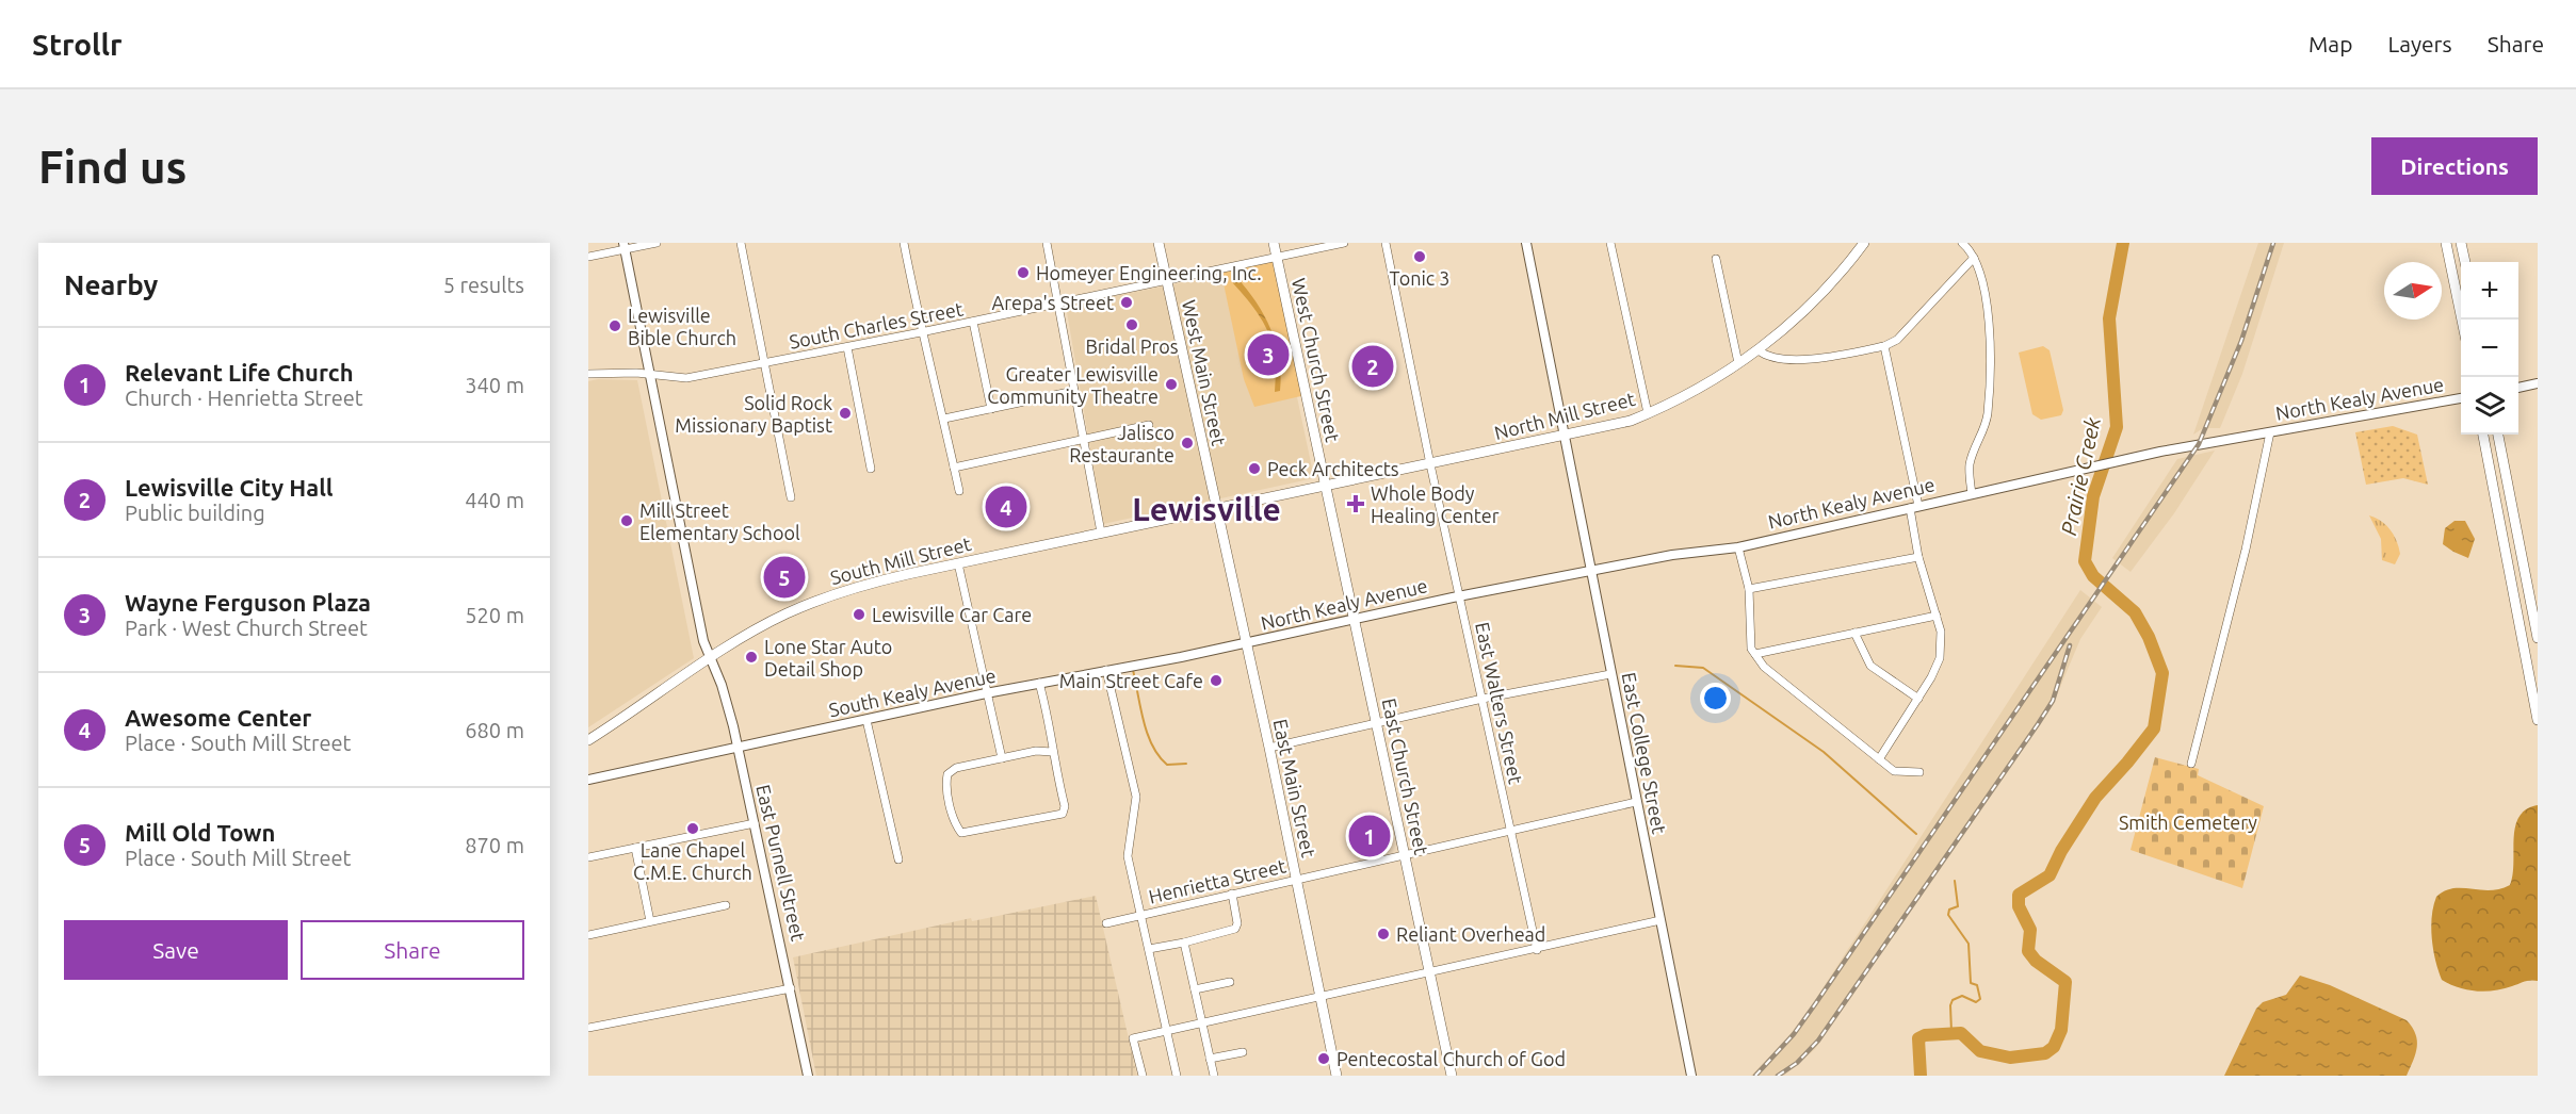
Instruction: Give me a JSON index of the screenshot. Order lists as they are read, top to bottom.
{
  "streets": {
    "main road": [
      "West Church Street",
      "West Main Street",
      "North Mill Street",
      "South Mill Street",
      "East Church Street",
      "East Main Street"
    ],
    "street": [
      "South Charles Street",
      "North Kealy Avenue",
      "South Kealy Avenue",
      "East Walters Street",
      "East College Street",
      "East Purnell Street",
      "Henrietta Street"
    ]
  },
  "crossings": [
    ["South Charles Street", "West Church Street"],
    ["South Charles Street", "West Main Street"],
    ["South Charles Street", "East Purnell Street"],
    ["West Church Street", "North Mill Street"],
    ["West Church Street", "East Church Street"],
    ["West Main Street", "North Mill Street"],
    ["West Main Street", "South Mill Street"],
    ["West Main Street", "East Main Street"],
    ["North Kealy Avenue", "South Kealy Avenue"],
    ["North Kealy Avenue", "East Walters Street"],
    ["North Kealy Avenue", "East College Street"],
    ["North Kealy Avenue", "East Church Street"],
    ["North Kealy Avenue", "East Main Street"],
    ["North Mill Street", "South Mill Street"],
    ["North Mill Street", "East Walters Street"],
    ["North Mill Street", "East College Street"],
    ["North Mill Street", "East Church Street"],
    ["North Mill Street", "East Main Street"],
    ["South Mill Street", "East Main Street"],
    ["South Mill Street", "East Purnell Street"],
    ["South Kealy Avenue", "East Main Street"],
    ["South Kealy Avenue", "East Purnell Street"],
    ["East Walters Street", "Henrietta Street"],
    ["East College Street", "Henrietta Street"],
    ["East Church Street", "Henrietta Street"],
    ["East Main Street", "Henrietta Street"]
  ],
  "districts": ["Lewisville"],
  "water": ["Prairie Creek"],
  "parks": ["Smith Cemetery"],
  "places": {
    "other": [
      "Tonic 3",
      "Homeyer Engineering, Inc.",
      "Arepa's Street",
      "Bridal Pros",
      "Lewisville Bible Church",
      "Greater Lewisville Community Theatre",
      "Solid Rock Missionary Baptist",
      "Jalisco Restaurante",
      "Peck Architects",
      "Mill Street Elementary School",
      "Lewisville Car Care",
      "Lone Star Auto Detail Shop",
      "Main Street Cafe",
      "Lane Chapel C.M.E. Church",
      "Reliant Overhead",
      "Pentecostal Church of God"
    ],
    "health": ["Whole Body Healing Center"]
  },
  "north": "right",
  "page": {
    "header": "Strollr",
    "nav": ["Map", "Layers", "Share"],
    "buttons": [
      "Directions",
      ["Save", "Share"]
    ],
    "title": "Find us",
    "heading": ["Nearby", "5 results"],
    "map_buttons": ["+", "−"],
    "list": [
      {
        "mark": "1",
        "name": "Relevant Life Church",
        "note": "Church · Henrietta Street",
        "value": "340 m"
      },
      {
        "mark": "2",
        "name": "Lewisville City Hall",
        "note": "Public building",
        "value": "440 m"
      },
      {
        "mark": "3",
        "name": "Wayne Ferguson Plaza",
        "note": "Park · West Church Street",
        "value": "520 m"
      },
      {
        "mark": "4",
        "name": "Awesome Center",
        "note": "Place · South Mill Street",
        "value": "680 m"
      },
      {
        "mark": "5",
        "name": "Mill Old Town",
        "note": "Place · South Mill Street",
        "value": "870 m"
      }
    ],
    "pins": [
      "3",
      "2",
      "4",
      "5",
      "1"
    ]
  }
}
